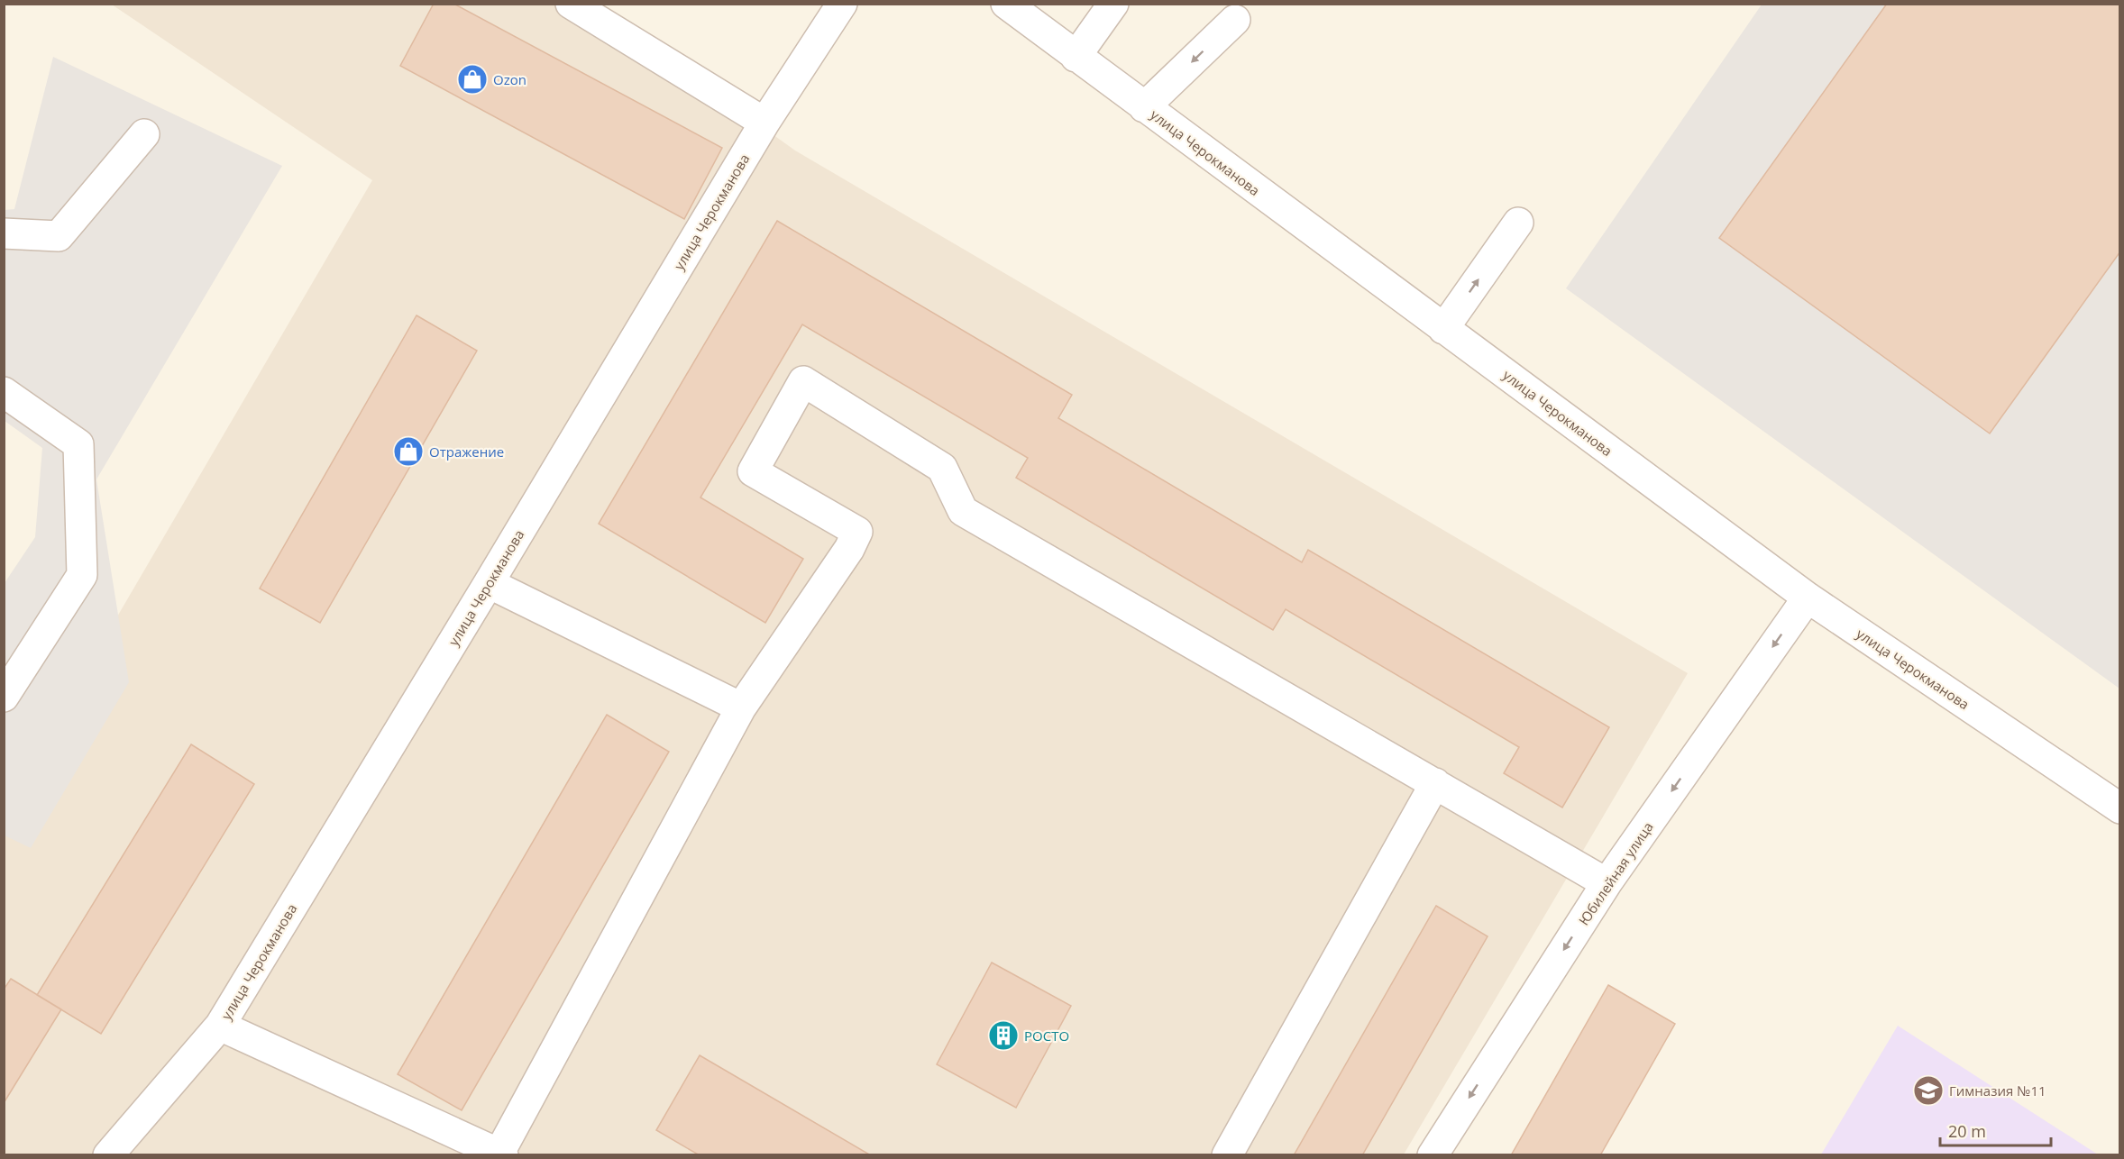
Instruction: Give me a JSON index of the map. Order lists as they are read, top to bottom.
{
  "streets": {
    "street": ["улица Черокманова", "Юбилейная улица"]
  },
  "crossings": [
    ["улица Черокманова", "Юбилейная улица"]
  ],
  "places": {
    "shop": ["Ozon", "Отражение"],
    "building": ["РОСТО"],
    "school or university": ["Гимназия №11"]
  },
  "scale_bar": "20 m"
}
